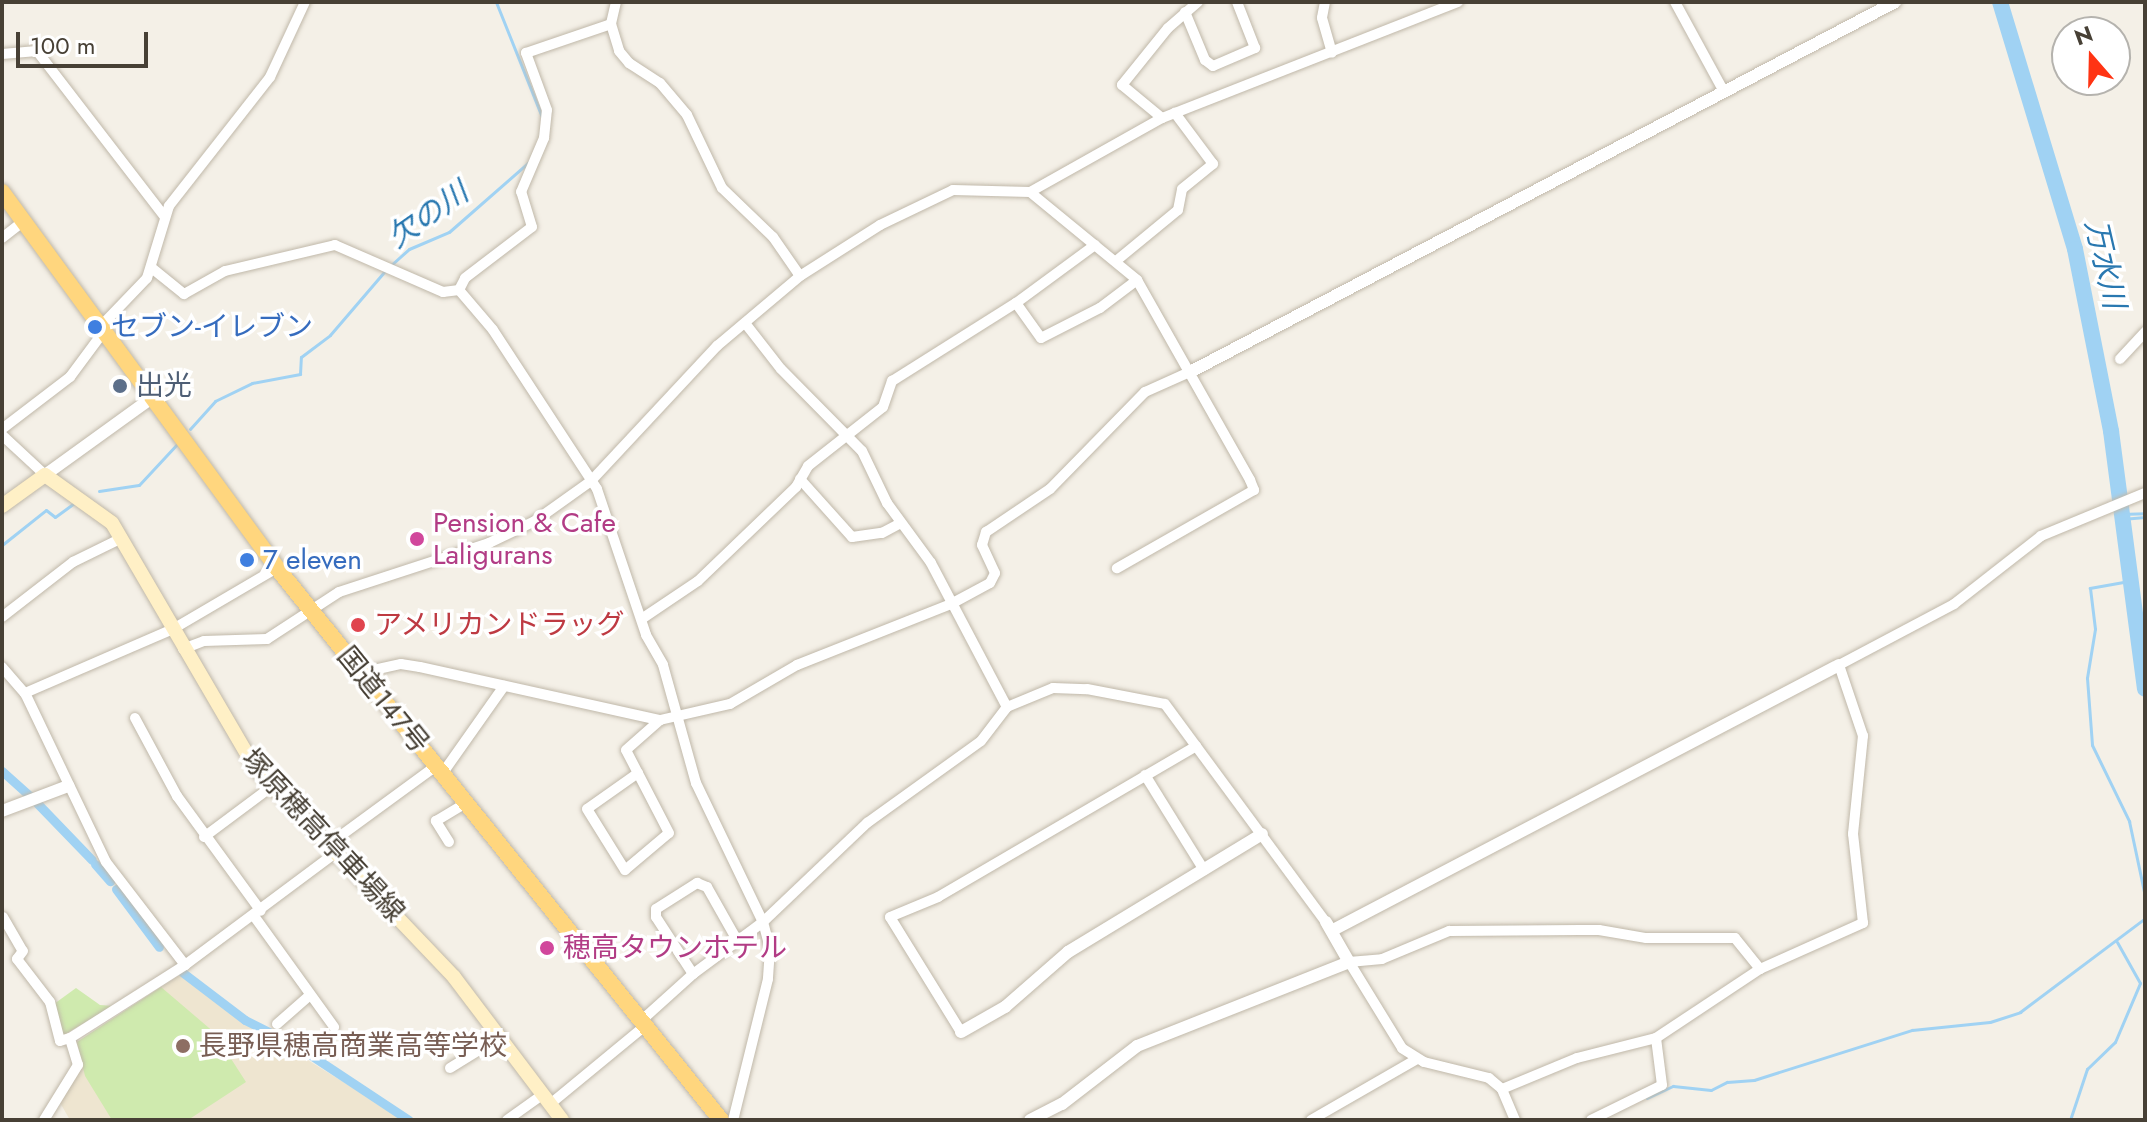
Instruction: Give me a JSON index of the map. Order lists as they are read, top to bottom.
{
  "streets": {
    "highway": ["国道147号"],
    "main road": ["塚原穂高停車場線"]
  },
  "water": ["欠の川", "万水川"],
  "places": [
    "セブン-イレブン",
    "出光",
    "Pension & Cafe Laligurans",
    "7 eleven",
    "アメリカンドラッグ",
    "穂高タウンホテル",
    "長野県穂高商業高等学校"
  ],
  "scale_bar": "100 m",
  "north": "top"
}
